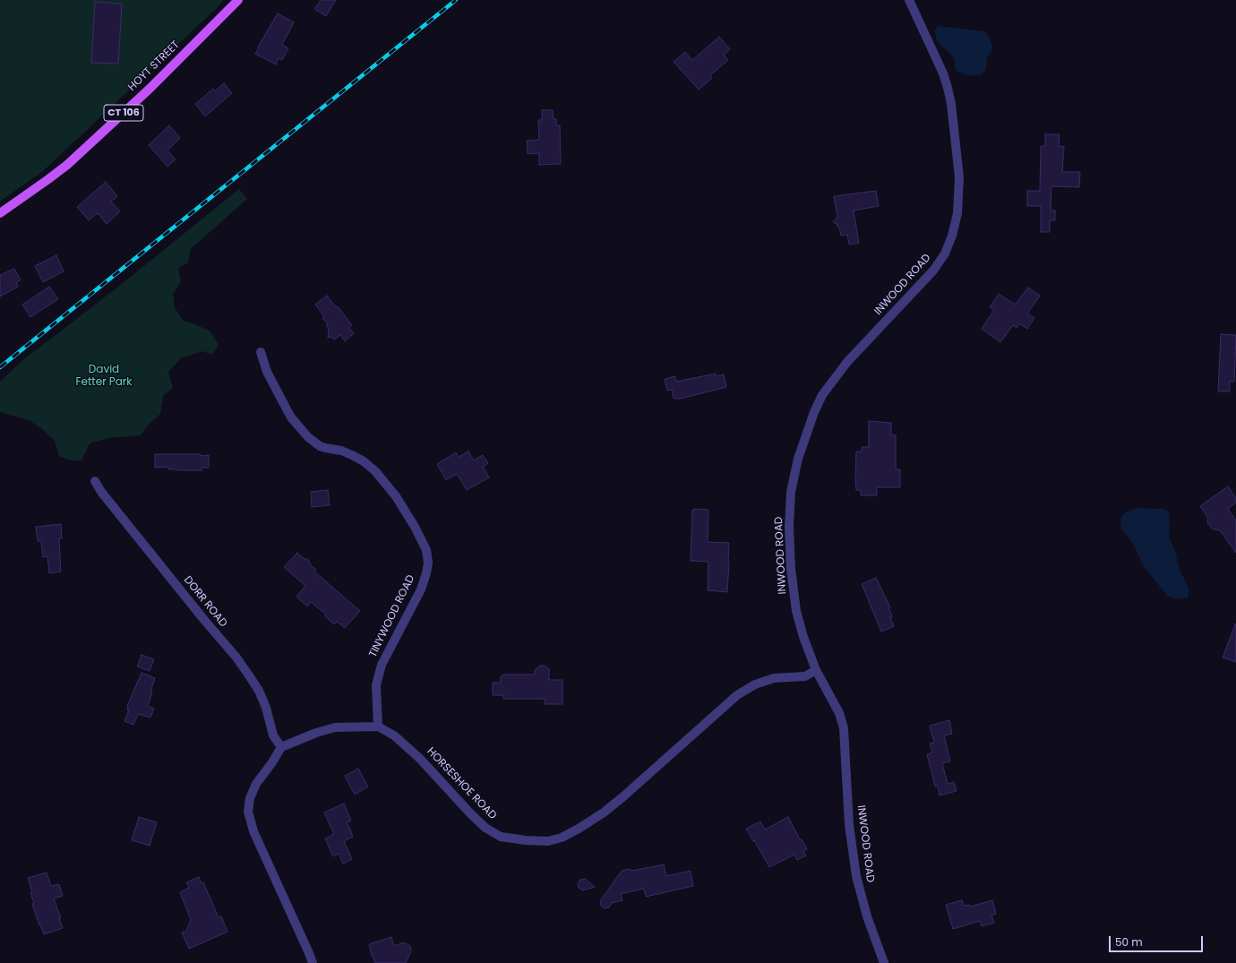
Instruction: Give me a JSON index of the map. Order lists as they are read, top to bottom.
{
  "streets": {
    "main road": ["HOYT STREET", "CT 106"],
    "street": [
      "INWOOD ROAD",
      "DORR ROAD",
      "TINYWOOD ROAD",
      "HORSESHOE ROAD"
    ]
  },
  "crossings": [
    ["INWOOD ROAD", "HORSESHOE ROAD"],
    ["TINYWOOD ROAD", "HORSESHOE ROAD"]
  ],
  "parks": ["David Fetter Park"],
  "scale_bar": "50 m"
}
